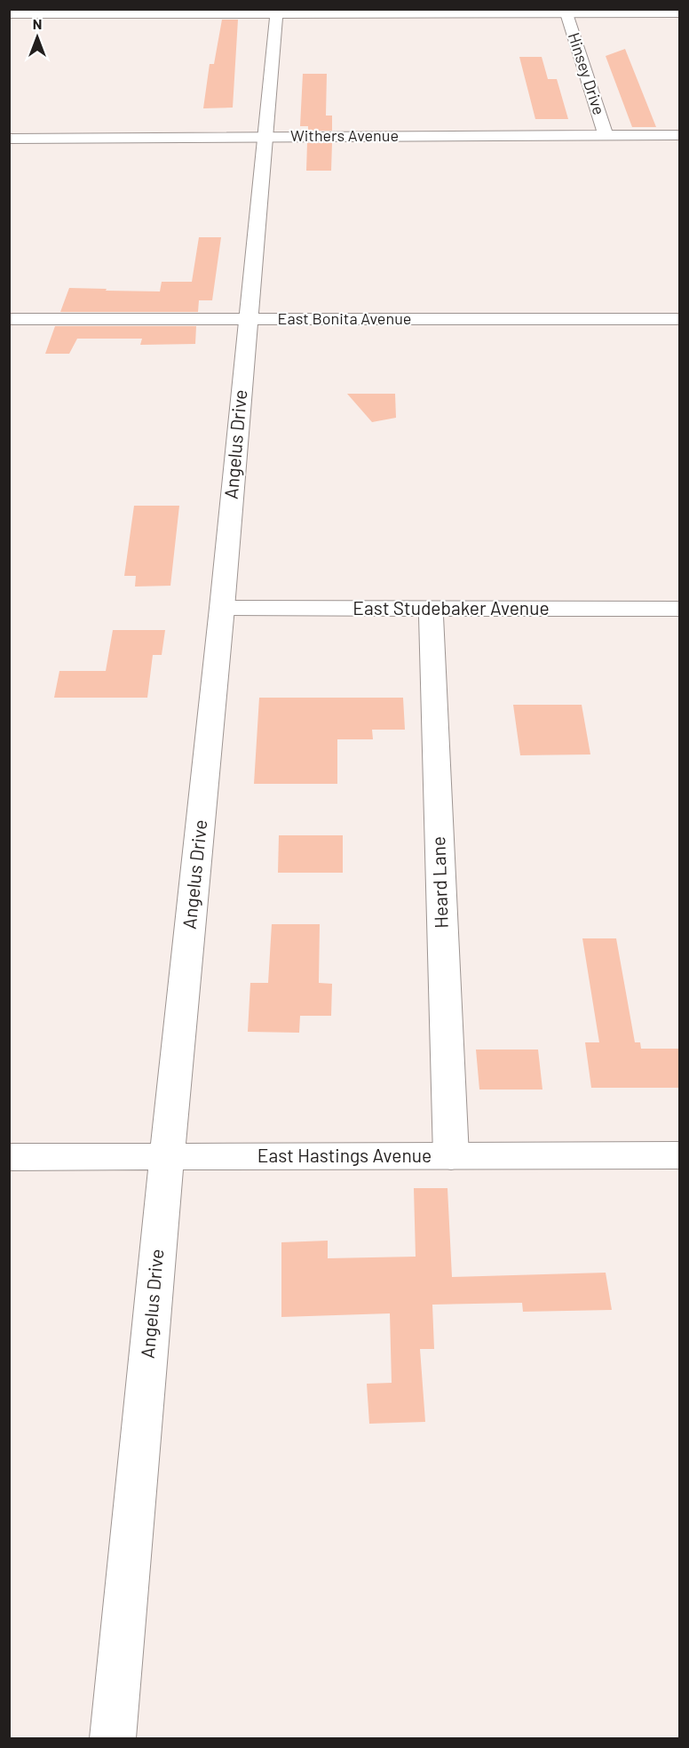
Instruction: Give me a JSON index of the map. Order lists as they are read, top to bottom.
{
  "streets": {
    "street": [
      "Hinsey Drive",
      "Withers Avenue",
      "East Bonita Avenue",
      "Angelus Drive",
      "East Studebaker Avenue",
      "Heard Lane",
      "East Hastings Avenue"
    ]
  },
  "crossings": [
    ["Hinsey Drive", "Withers Avenue"],
    ["Withers Avenue", "Angelus Drive"],
    ["East Bonita Avenue", "Angelus Drive"],
    ["Angelus Drive", "East Studebaker Avenue"],
    ["Angelus Drive", "East Hastings Avenue"],
    ["East Studebaker Avenue", "Heard Lane"],
    ["Heard Lane", "East Hastings Avenue"]
  ],
  "north": "top"
}
